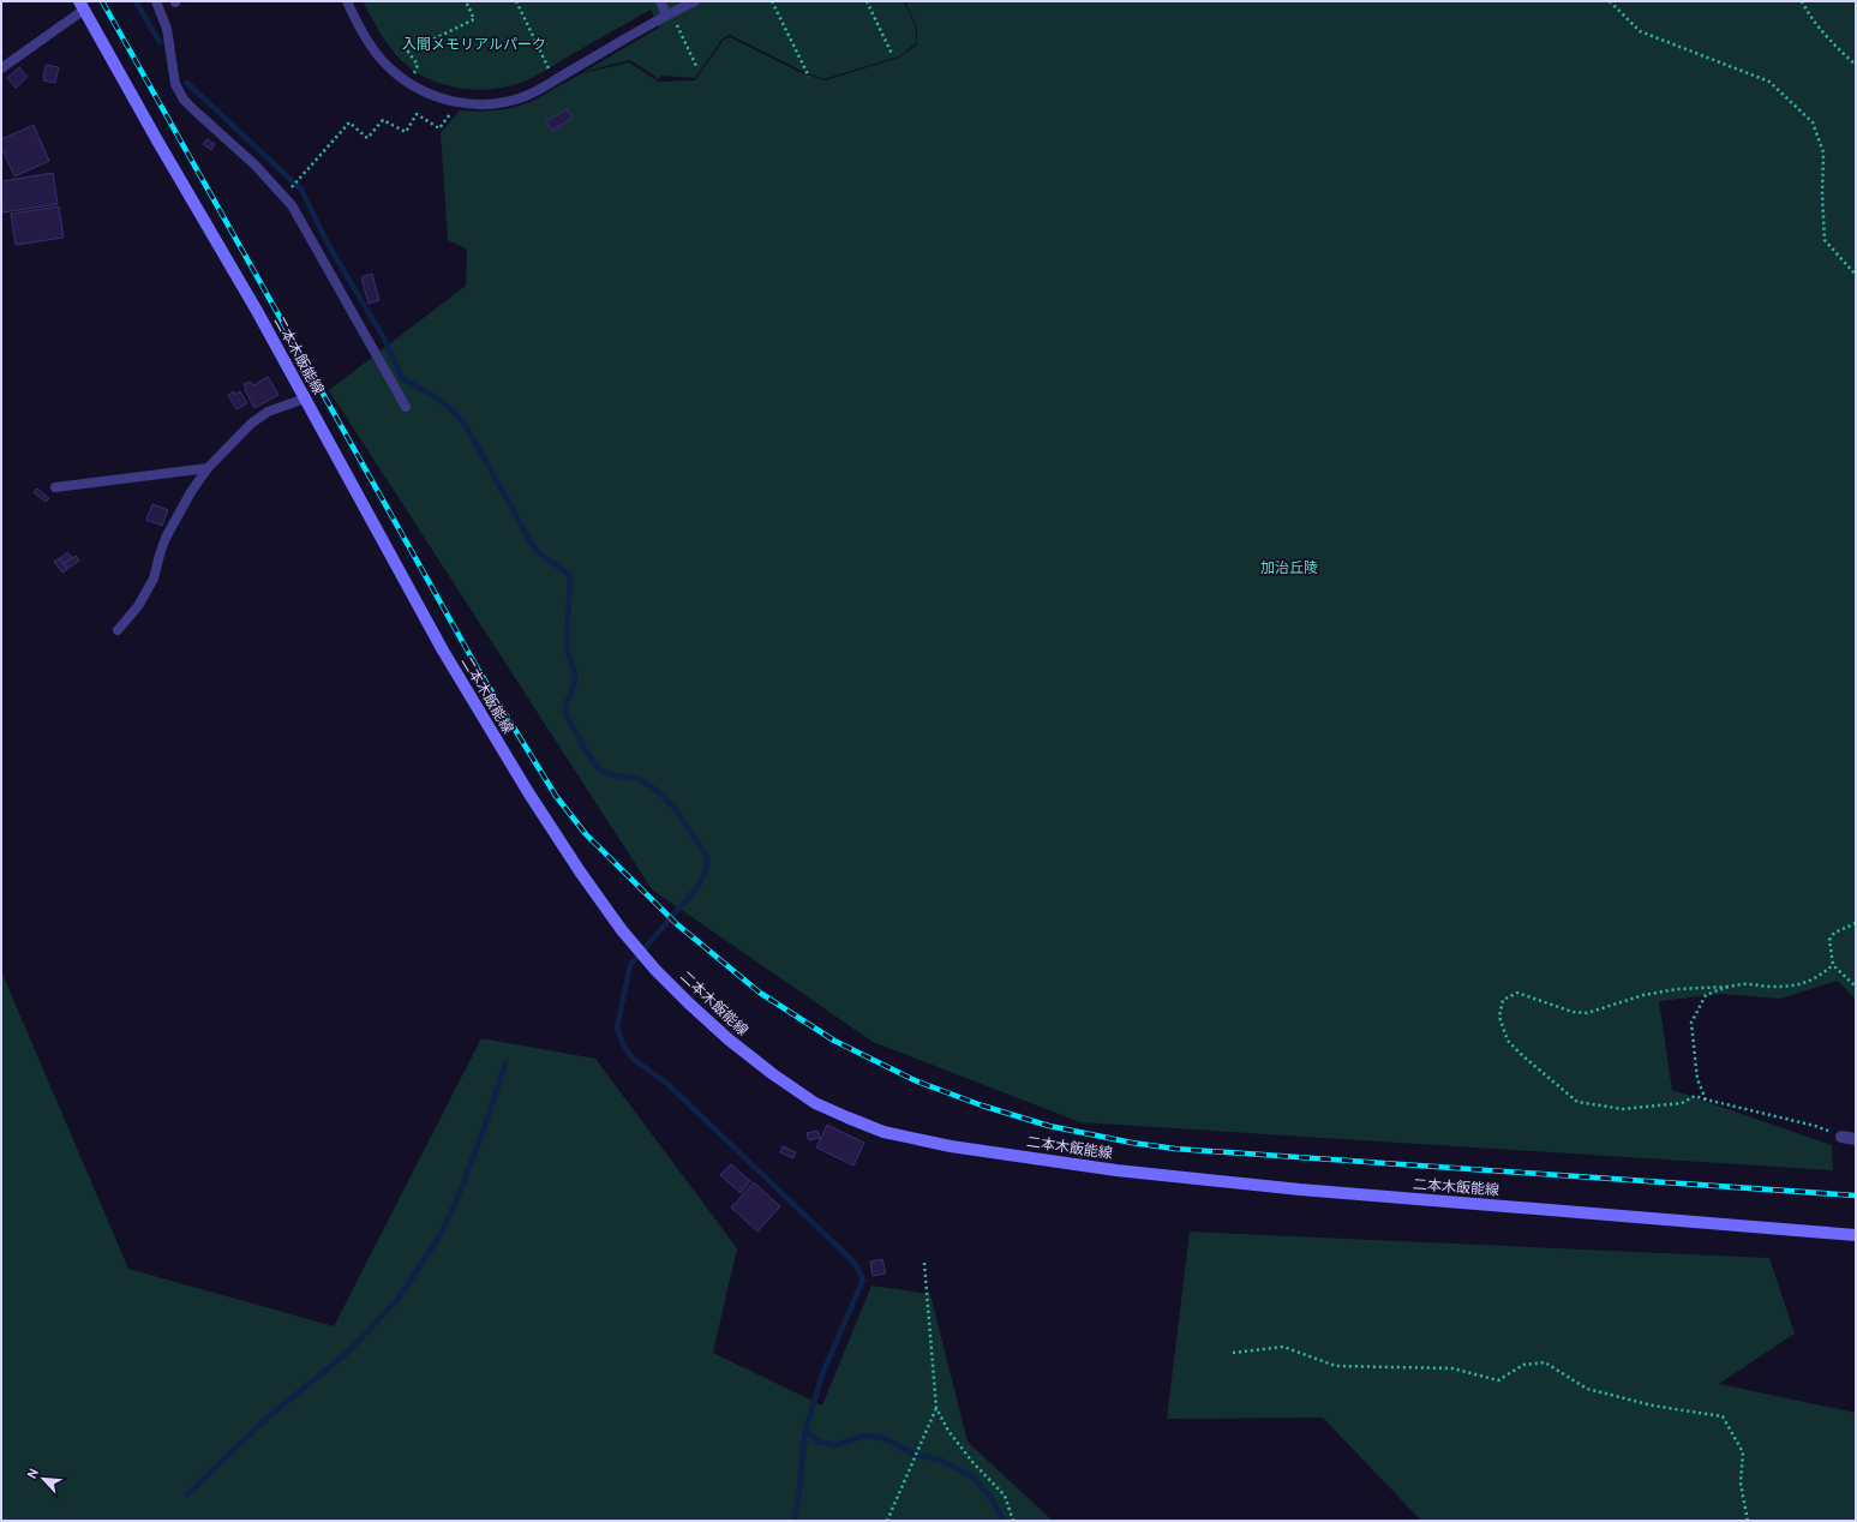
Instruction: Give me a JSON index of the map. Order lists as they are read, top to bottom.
{
  "streets": {
    "main road": ["二本木飯能線"]
  },
  "parks": ["入間メモリアルパーク", "加治丘陵"],
  "north": "top left"
}
